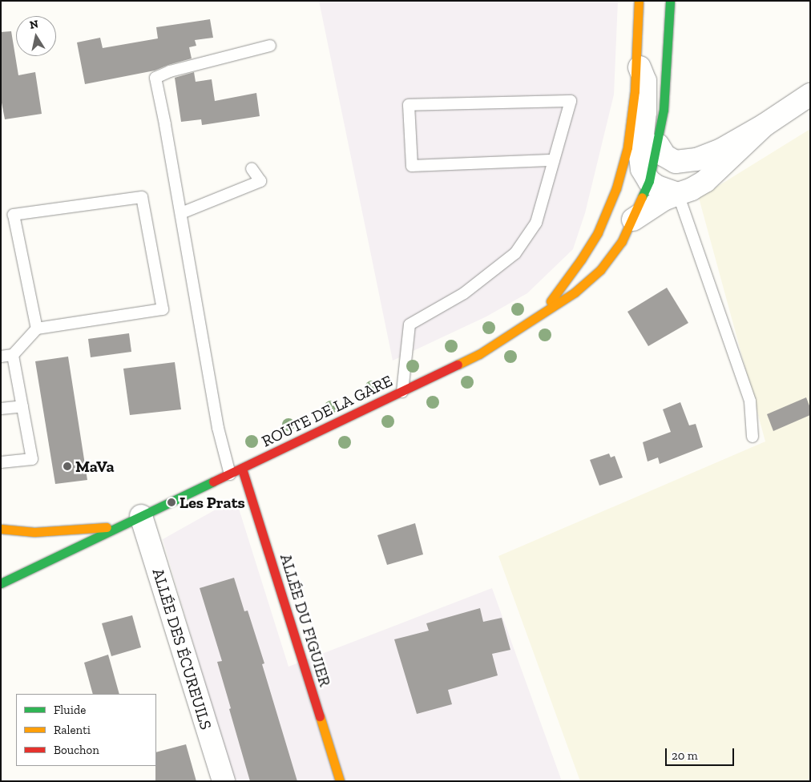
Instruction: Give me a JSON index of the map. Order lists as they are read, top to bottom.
{
  "streets": {
    "main road": ["ROUTE DE LA GARE", "ALLÉE DU FIGUIER"],
    "street": ["ALLÉE DES ÉCUREUILS"]
  },
  "crossings": [
    ["ROUTE DE LA GARE", "ALLÉE DU FIGUIER"],
    ["ROUTE DE LA GARE", "ALLÉE DES ÉCUREUILS"]
  ],
  "places": ["MaVa", "Les Prats"],
  "legend": ["Fluide", "Ralenti", "Bouchon"],
  "scale_bar": "20 m",
  "north": "top"
}
